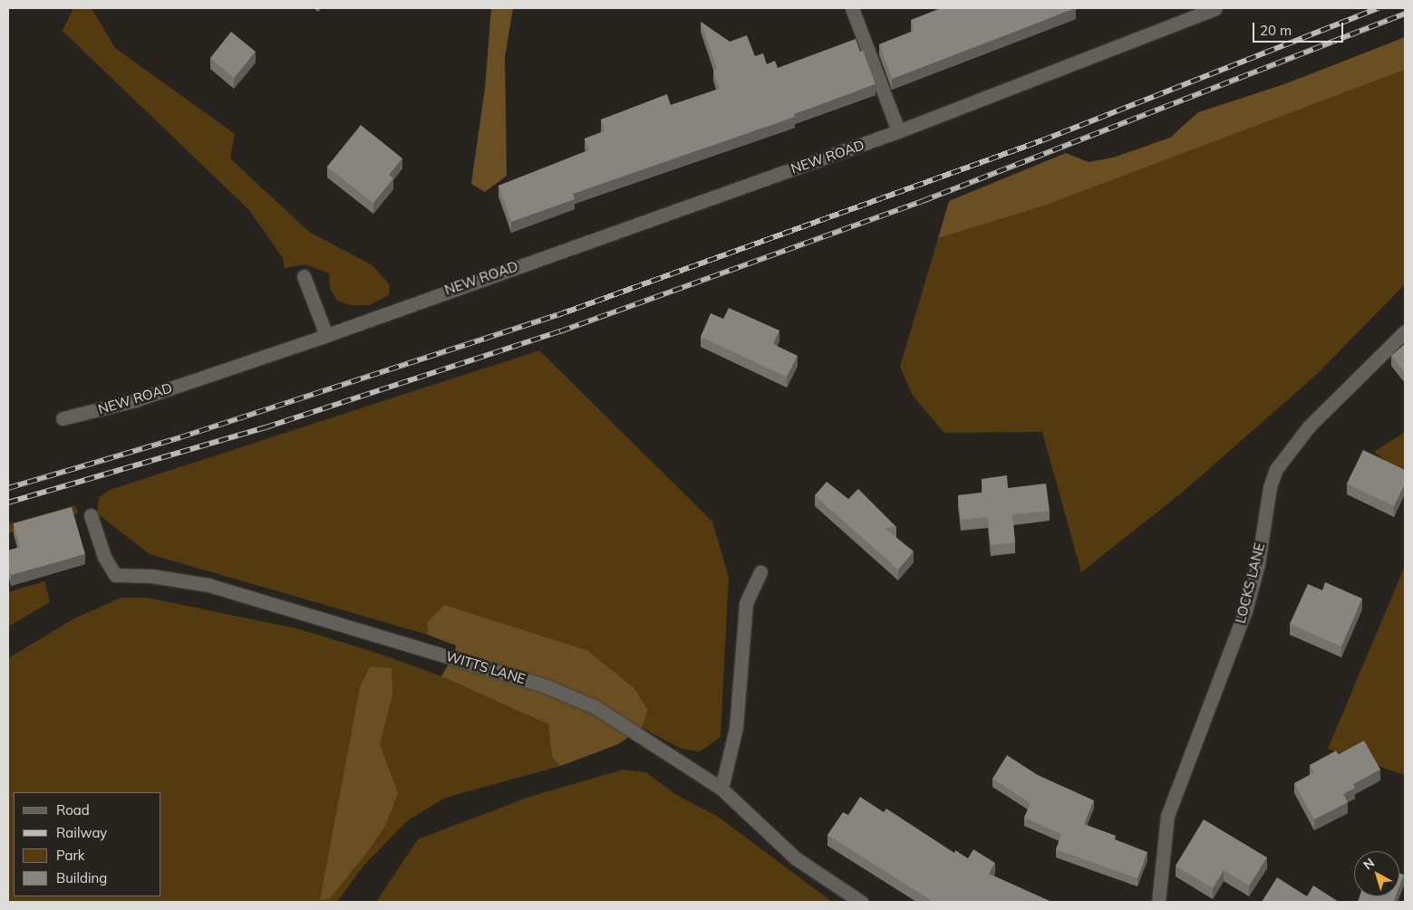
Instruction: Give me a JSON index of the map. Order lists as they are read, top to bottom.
{
  "streets": {
    "street": ["NEW ROAD", "LOCKS LANE", "WITTS LANE"]
  },
  "legend": [
    "Road",
    "Railway",
    "Park",
    "Building"
  ],
  "scale_bar": "20 m",
  "north": "top left"
}
